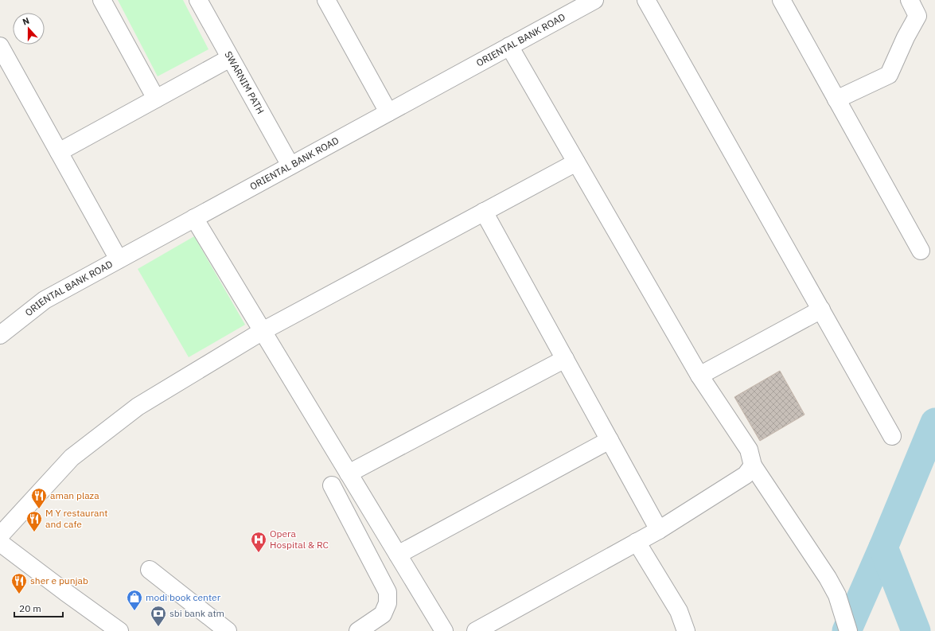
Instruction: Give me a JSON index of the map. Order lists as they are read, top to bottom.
{
  "streets": {
    "street": ["ORIENTAL BANK ROAD", "SWARNIM PATH"]
  },
  "crossings": [
    ["ORIENTAL BANK ROAD", "SWARNIM PATH"]
  ],
  "places": {
    "restaurant": ["aman plaza", "M Y restaurant and cafe", "sher e punjab"],
    "hospital": ["Opera Hospital & RC"],
    "shop": ["modi book center"],
    "bank": ["sbi bank atm"]
  },
  "scale_bar": "20 m",
  "north": "top"
}
